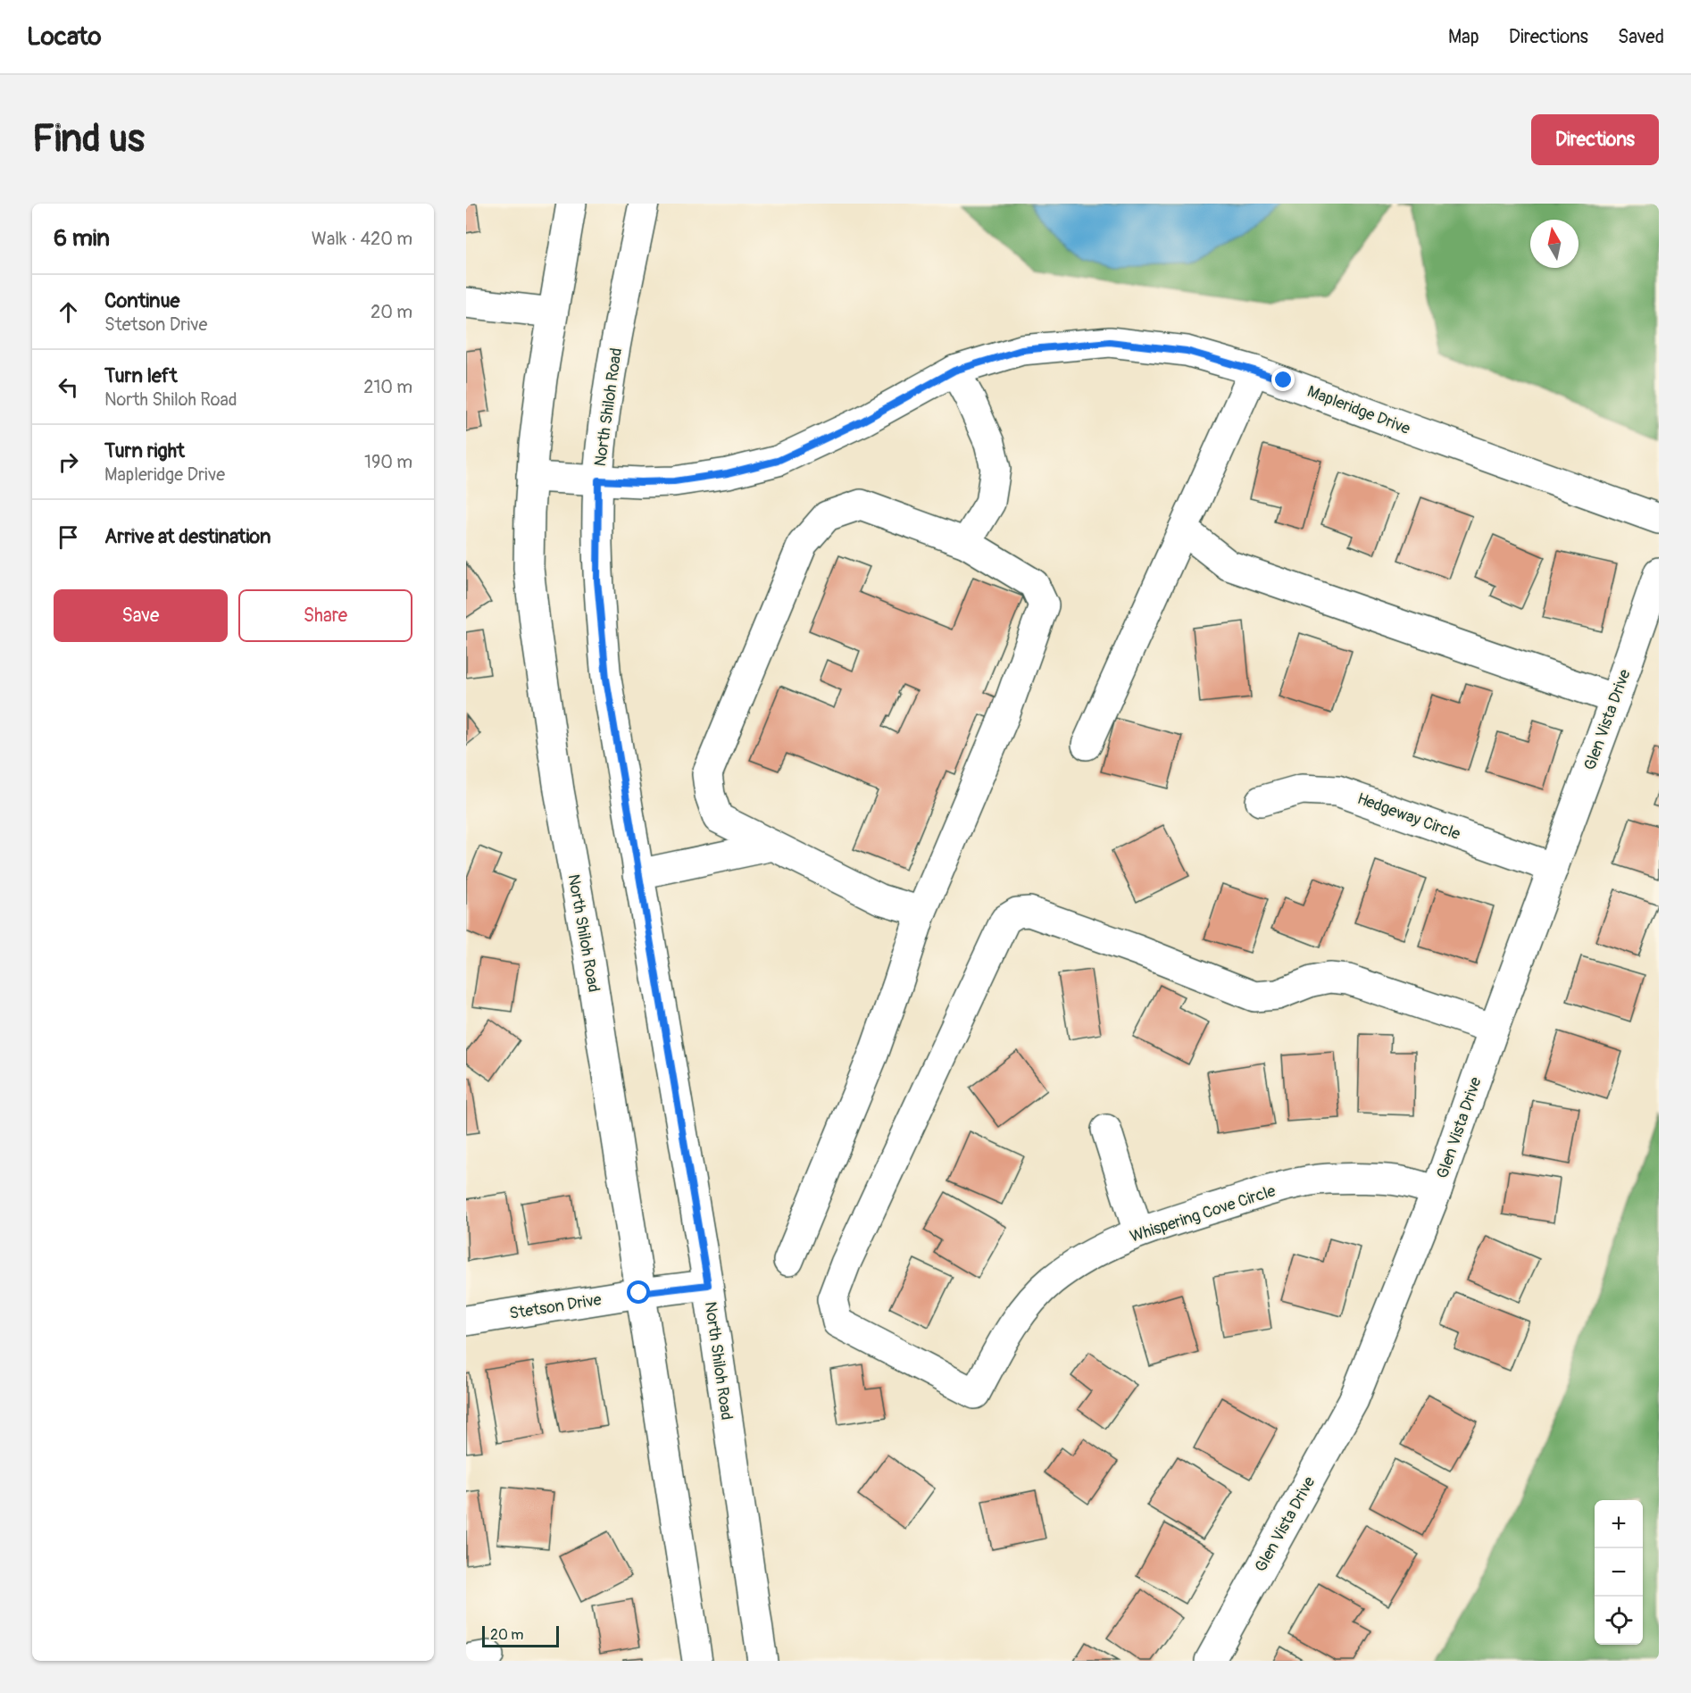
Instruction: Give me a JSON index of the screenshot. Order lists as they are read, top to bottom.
{
  "streets": {
    "street": [
      "North Shiloh Road",
      "Mapleridge Drive",
      "Glen Vista Drive",
      "Hedgeway Circle",
      "Whispering Cove Circle",
      "Stetson Drive"
    ]
  },
  "crossings": [
    ["North Shiloh Road", "Mapleridge Drive"],
    ["North Shiloh Road", "Stetson Drive"],
    ["Glen Vista Drive", "Hedgeway Circle"],
    ["Glen Vista Drive", "Whispering Cove Circle"]
  ],
  "scale_bar": "20 m",
  "north": "top",
  "page": {
    "header": "Locato",
    "nav": ["Map", "Directions", "Saved"],
    "buttons": [
      "Directions",
      ["Save", "Share"]
    ],
    "title": "Find us",
    "heading": ["6 min", "Walk · 420 m"],
    "list": [
      ["Continue", "Stetson Drive", "20 m"],
      ["Turn left", "North Shiloh Road", "210 m"],
      ["Turn right", "Mapleridge Drive", "190 m"],
      "Arrive at destination"
    ],
    "map_buttons": ["+", "−"],
    "scale": "20 m"
  }
}
